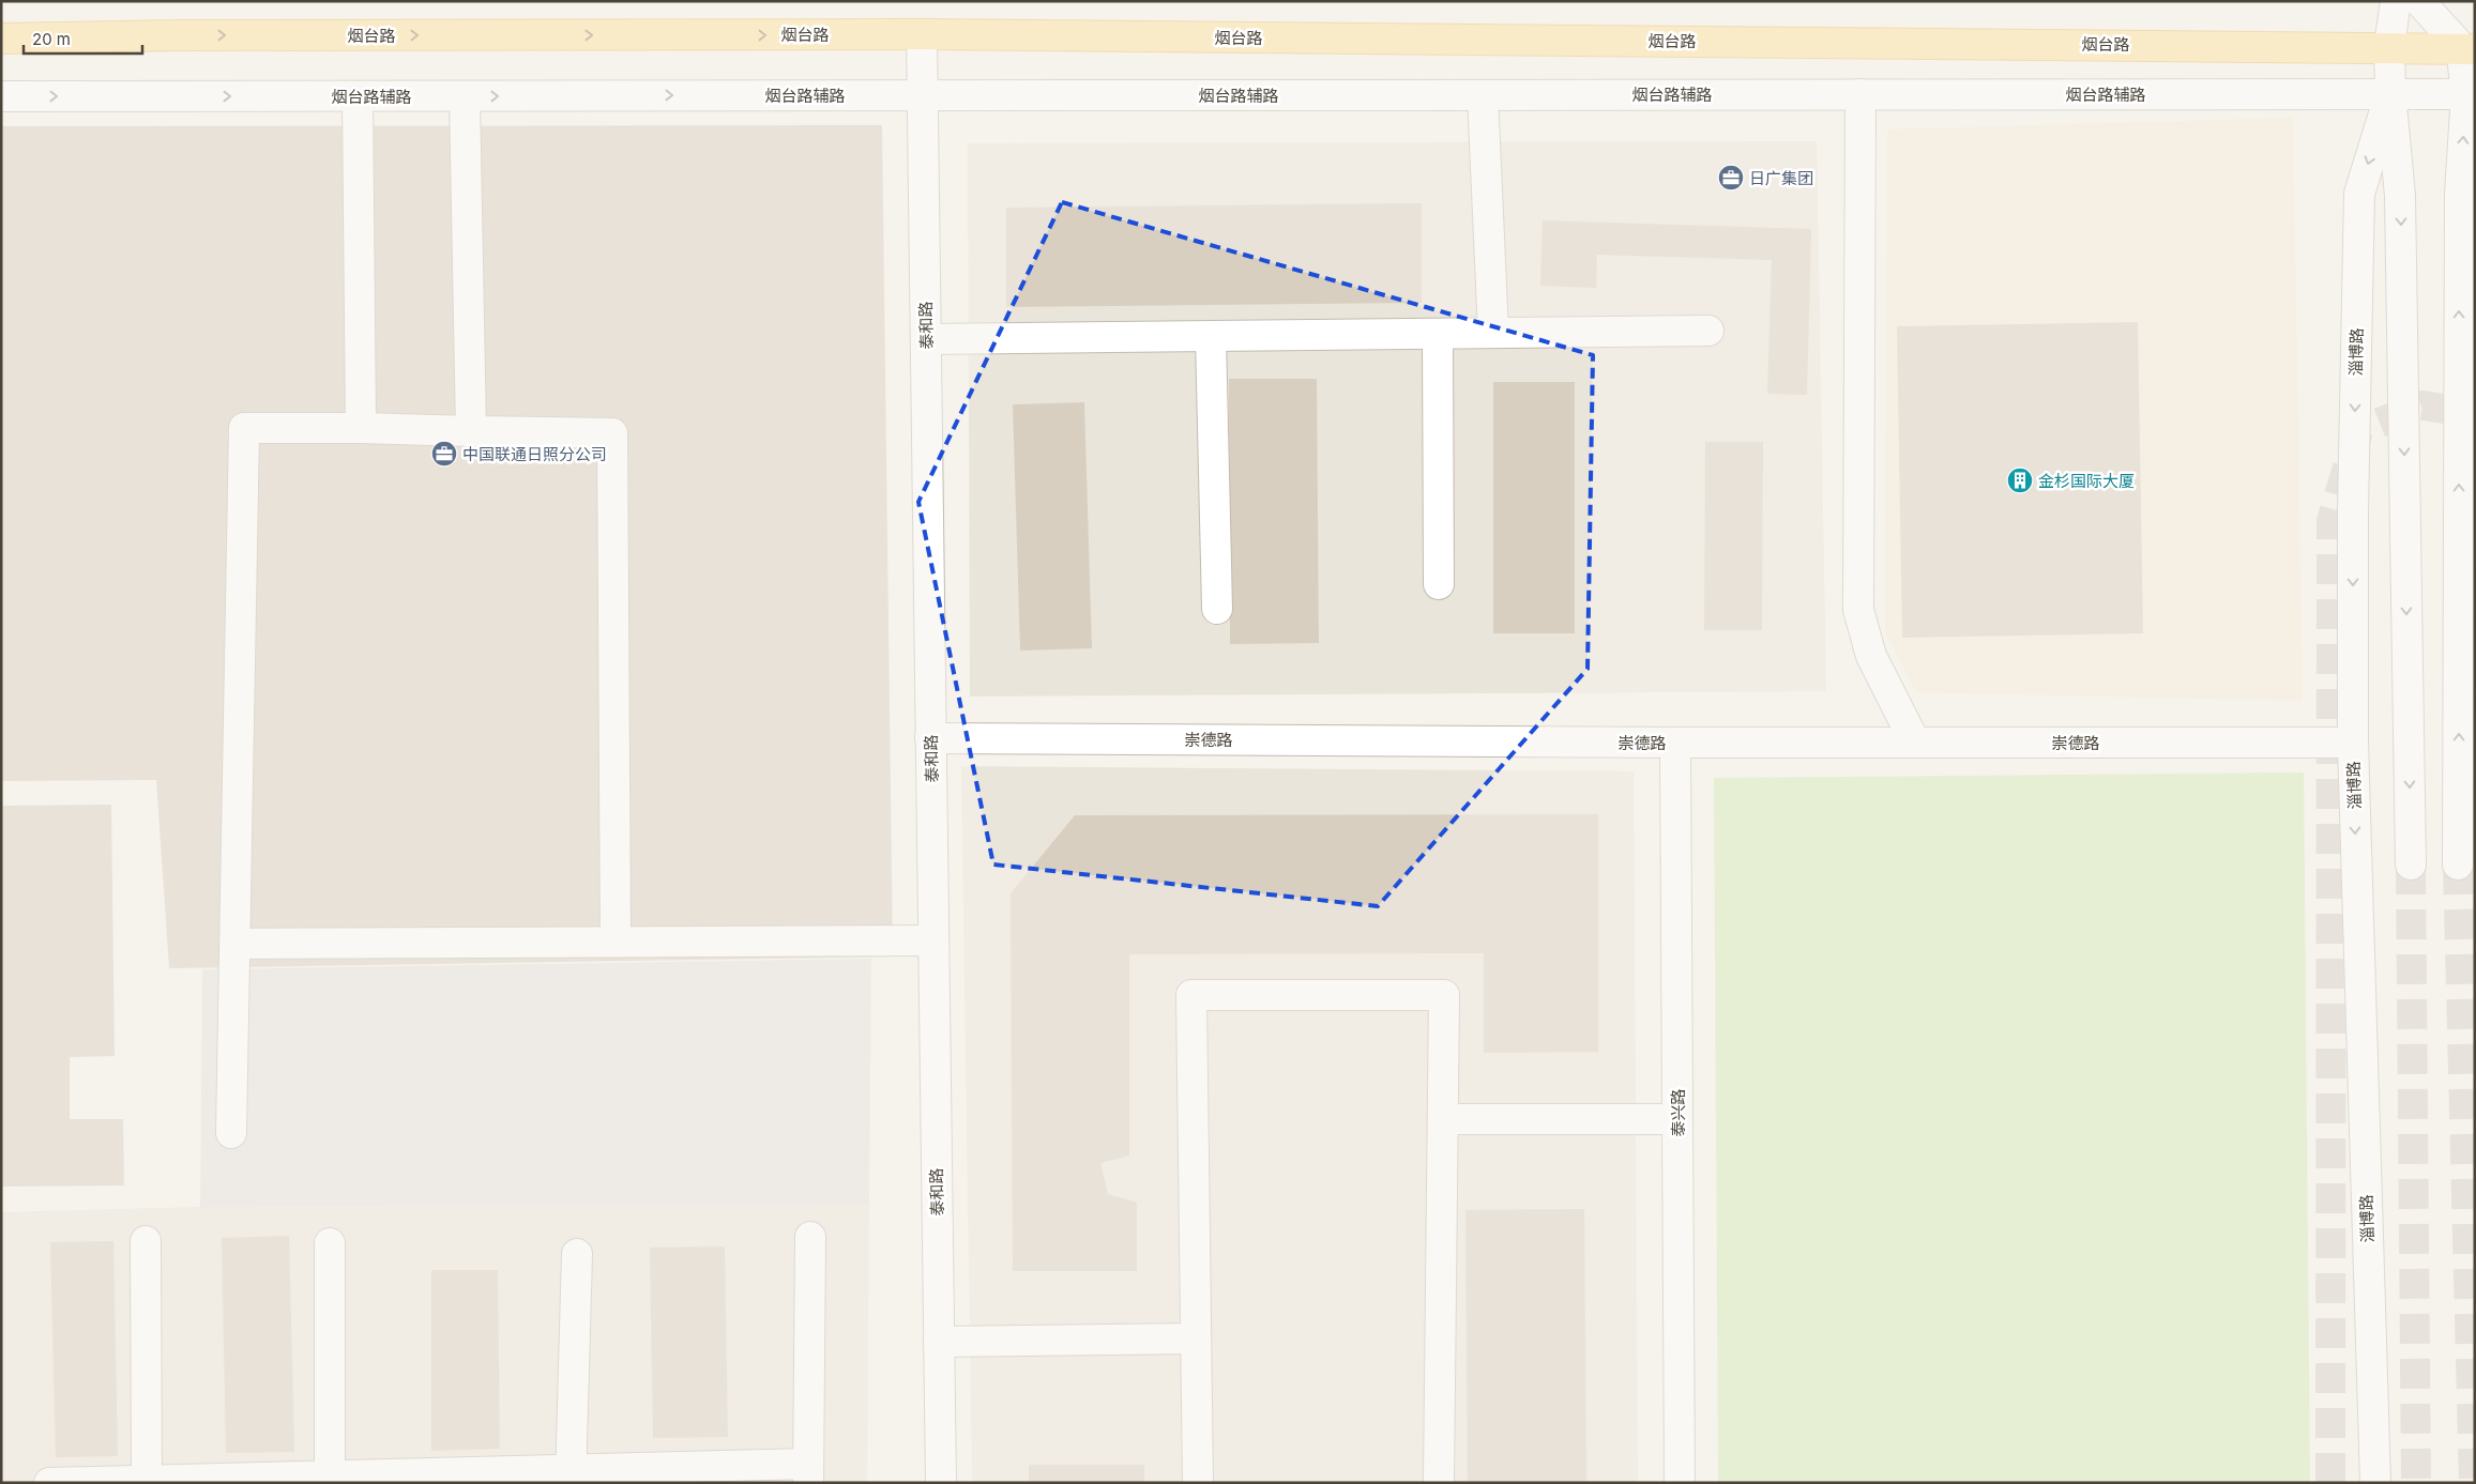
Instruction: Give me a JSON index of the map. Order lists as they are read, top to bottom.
{
  "streets": {
    "main road": ["烟台路"],
    "street": [
      "烟台路辅路",
      "泰和路",
      "淄博路",
      "崇德路",
      "泰兴路"
    ]
  },
  "crossings": [
    ["烟台路", "泰和路"],
    ["烟台路辅路", "泰和路"],
    ["烟台路辅路", "淄博路"],
    ["泰和路", "崇德路"],
    ["淄博路", "崇德路"],
    ["崇德路", "泰兴路"]
  ],
  "one_way": ["烟台路"],
  "places": {
    "office": ["日广集团", "中国联通日照分公司"],
    "building": ["金杉国际大厦"]
  },
  "scale_bar": "20 m"
}
